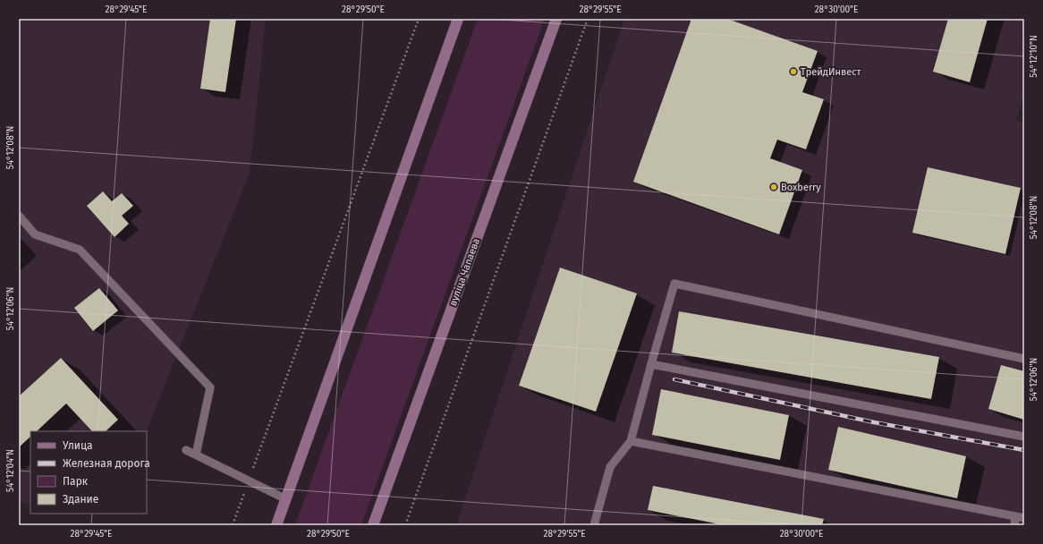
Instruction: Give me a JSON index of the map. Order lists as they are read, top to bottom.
{
  "streets": {
    "main road": ["вуліца Чапаева"]
  },
  "places": ["ТрейдИнвест", "Boxberry"],
  "legend": [
    "Улица",
    "Железная дорога",
    "Парк",
    "Здание"
  ],
  "coordinates": [
    "28°29'45\"E",
    "28°29'50\"E",
    "28°29'55\"E",
    "28°30'00\"E",
    "54°12'10\"N",
    "54°12'08\"N",
    "54°12'06\"N",
    "54°12'04\"N"
  ]
}
